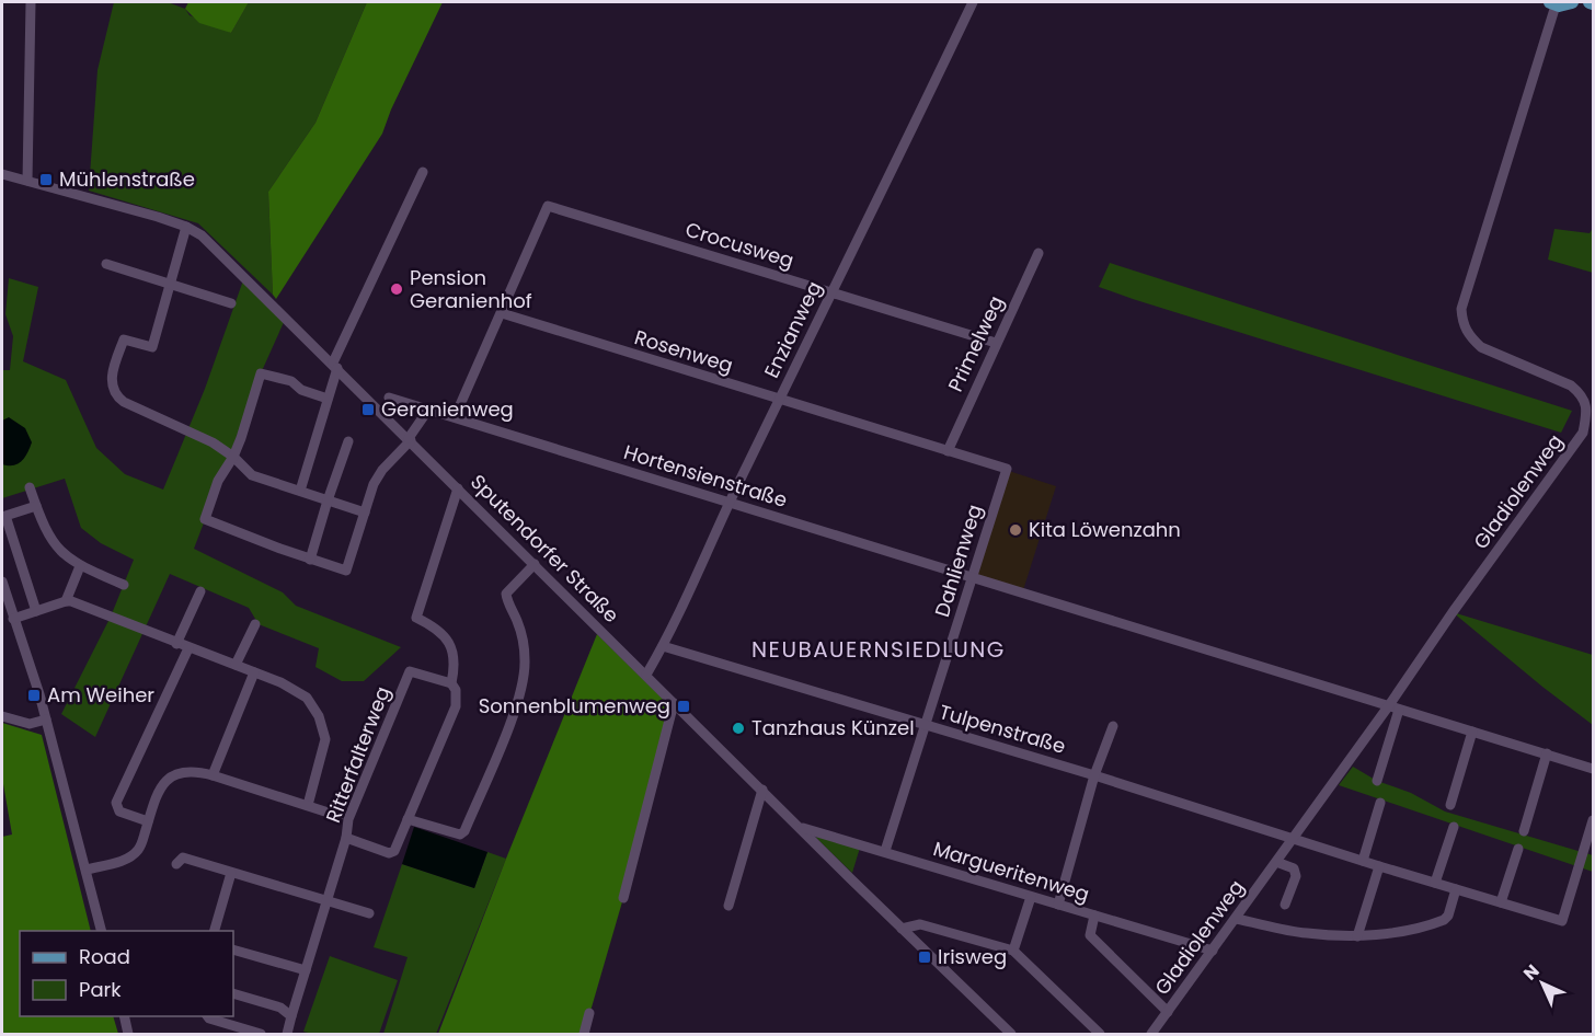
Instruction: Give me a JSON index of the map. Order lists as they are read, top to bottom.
{
  "streets": {
    "street": [
      "Crocusweg",
      "Enzianweg",
      "Primelweg",
      "Rosenweg",
      "Hortensienstraße",
      "Gladiolenweg",
      "Sputendorfer Straße",
      "Dahlienweg",
      "Tulpenstraße",
      "Ritterfalterweg",
      "Margueritenweg"
    ]
  },
  "crossings": [
    ["Crocusweg", "Enzianweg"],
    ["Crocusweg", "Primelweg"],
    ["Crocusweg", "Rosenweg"],
    ["Enzianweg", "Rosenweg"],
    ["Enzianweg", "Hortensienstraße"],
    ["Enzianweg", "Sputendorfer Straße"],
    ["Enzianweg", "Tulpenstraße"],
    ["Primelweg", "Rosenweg"],
    ["Rosenweg", "Dahlienweg"],
    ["Hortensienstraße", "Gladiolenweg"],
    ["Hortensienstraße", "Dahlienweg"],
    ["Gladiolenweg", "Tulpenstraße"],
    ["Gladiolenweg", "Margueritenweg"],
    ["Sputendorfer Straße", "Margueritenweg"],
    ["Dahlienweg", "Tulpenstraße"],
    ["Dahlienweg", "Margueritenweg"]
  ],
  "districts": ["NEUBAUERNSIEDLUNG"],
  "places": {
    "transit": [
      "Mühlenstraße",
      "Geranienweg",
      "Am Weiher",
      "Sonnenblumenweg",
      "Irisweg"
    ],
    "other": ["Pension Geranienhof", "Kita Löwenzahn", "Tanzhaus Künzel"]
  },
  "legend": ["Road", "Park"],
  "north": "top left"
}
